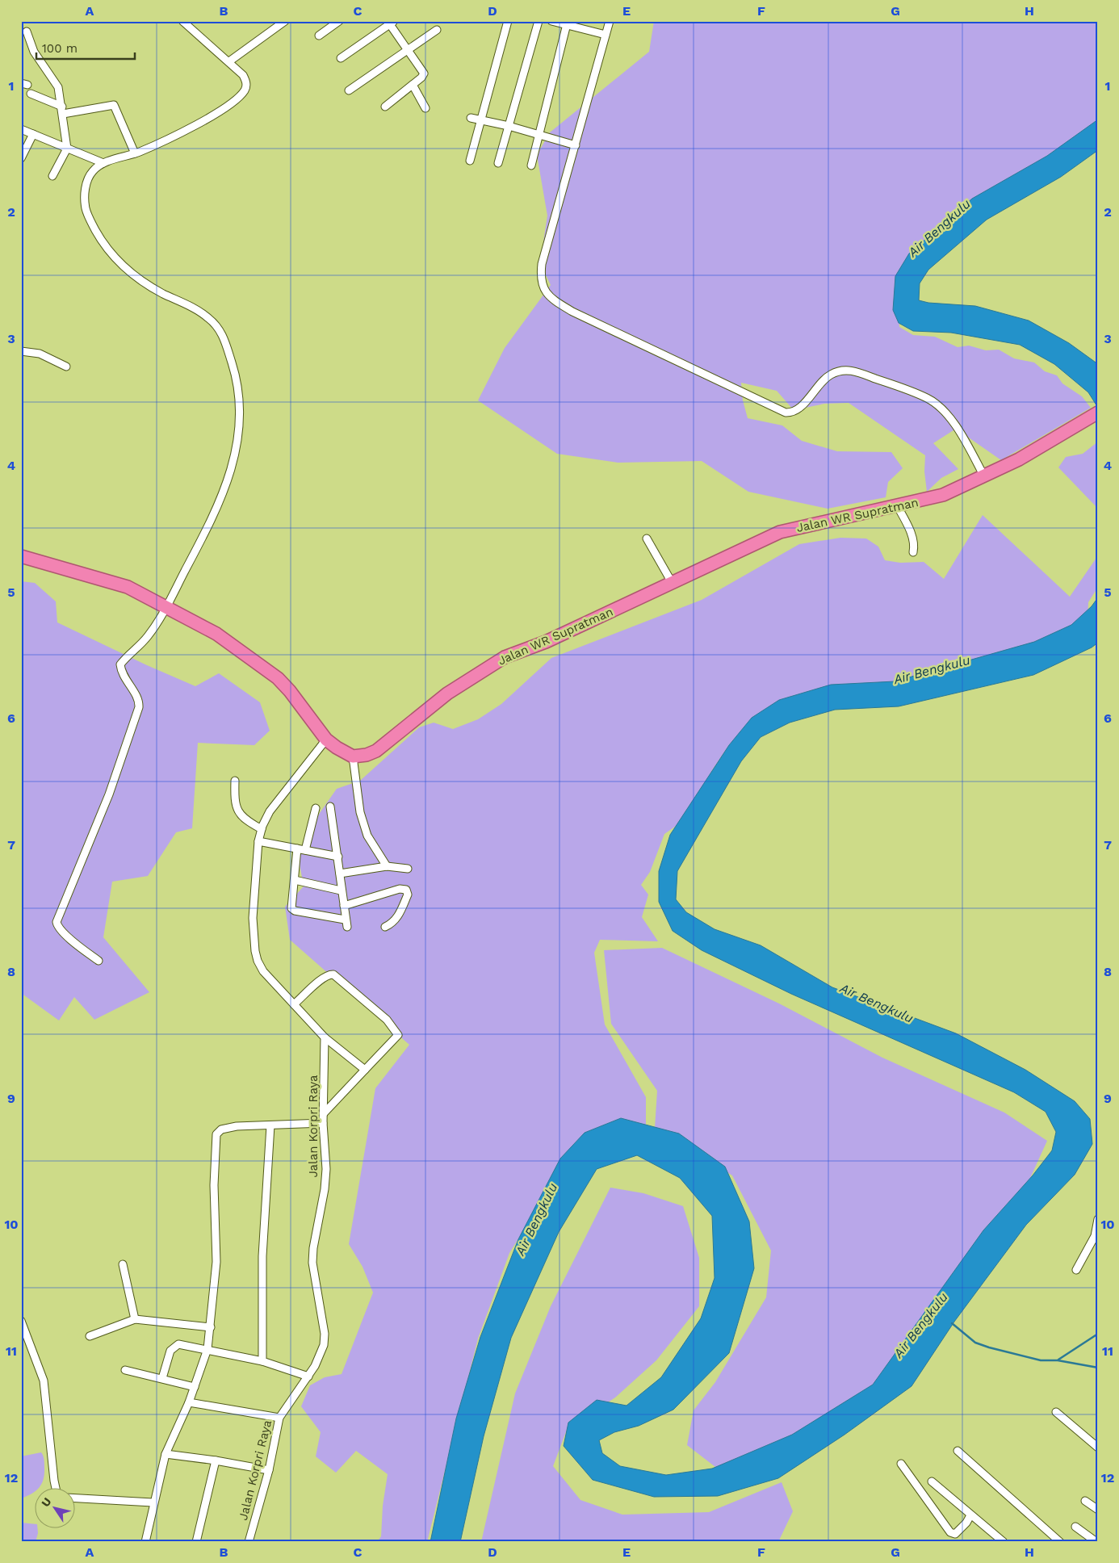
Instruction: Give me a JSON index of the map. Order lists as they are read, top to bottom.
{
  "streets": {
    "highway": ["Jalan WR Supratman"],
    "street": ["Jalan Korpri Raya"]
  },
  "water": ["Air Bengkulu"],
  "scale_bar": "100 m",
  "north": "top left",
  "grid": {
    "columns": [
      "A",
      "B",
      "C",
      "D",
      "E",
      "F",
      "G",
      "H"
    ],
    "rows": [
      "1",
      "2",
      "3",
      "4",
      "5",
      "6",
      "7",
      "8",
      "9",
      "10",
      "11",
      "12"
    ]
  }
}
